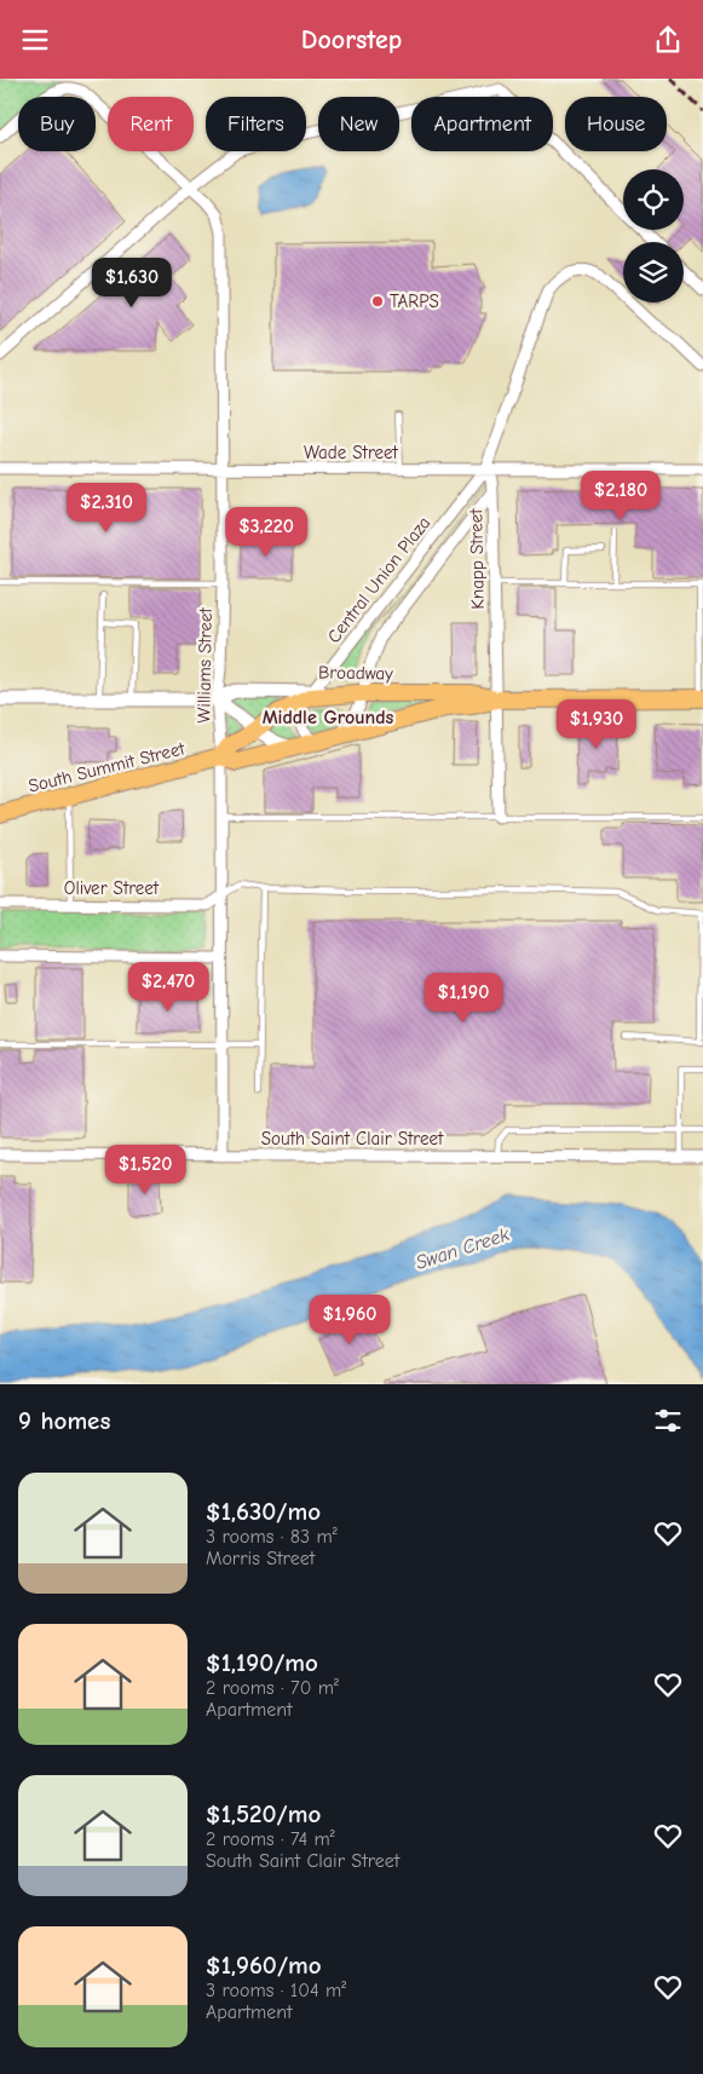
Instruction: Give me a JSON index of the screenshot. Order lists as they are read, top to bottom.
{
  "streets": {
    "main road": ["Broadway", "South Summit Street"],
    "street": [
      "Wade Street",
      "Knapp Street",
      "Central Union Plaza",
      "Williams Street",
      "Oliver Street",
      "South Saint Clair Street"
    ]
  },
  "crossings": [
    ["Wade Street", "Knapp Street"],
    ["Wade Street", "Central Union Plaza"],
    ["Wade Street", "Williams Street"],
    ["Knapp Street", "Central Union Plaza"],
    ["Knapp Street", "Broadway"],
    ["Central Union Plaza", "Broadway"],
    ["Central Union Plaza", "South Summit Street"],
    ["Williams Street", "Broadway"],
    ["Williams Street", "South Summit Street"],
    ["Williams Street", "Oliver Street"],
    ["Williams Street", "South Saint Clair Street"],
    ["Broadway", "South Summit Street"]
  ],
  "districts": ["Middle Grounds"],
  "water": ["Swan Creek"],
  "places": ["TARPS"],
  "page": {
    "header": "Doorstep",
    "chip": [
      "Buy",
      "Rent",
      "Filters",
      "New",
      "Apartment",
      "House"
    ],
    "price": [
      "$1,630",
      "$2,180",
      "$2,310",
      "$3,220",
      "$1,930",
      "$2,470",
      "$1,190",
      "$1,520",
      "$1,960"
    ],
    "heading": "9 homes",
    "list": [
      {
        "name": "$1,630/mo",
        "note": "3 rooms · 83 m² · Morris Street"
      },
      {
        "name": "$1,190/mo",
        "note": "2 rooms · 70 m² · Apartment"
      },
      {
        "name": "$1,520/mo",
        "note": "2 rooms · 74 m² · South Saint Clair Street"
      },
      {
        "name": "$1,960/mo",
        "note": "3 rooms · 104 m² · Apartment"
      }
    ]
  }
}
